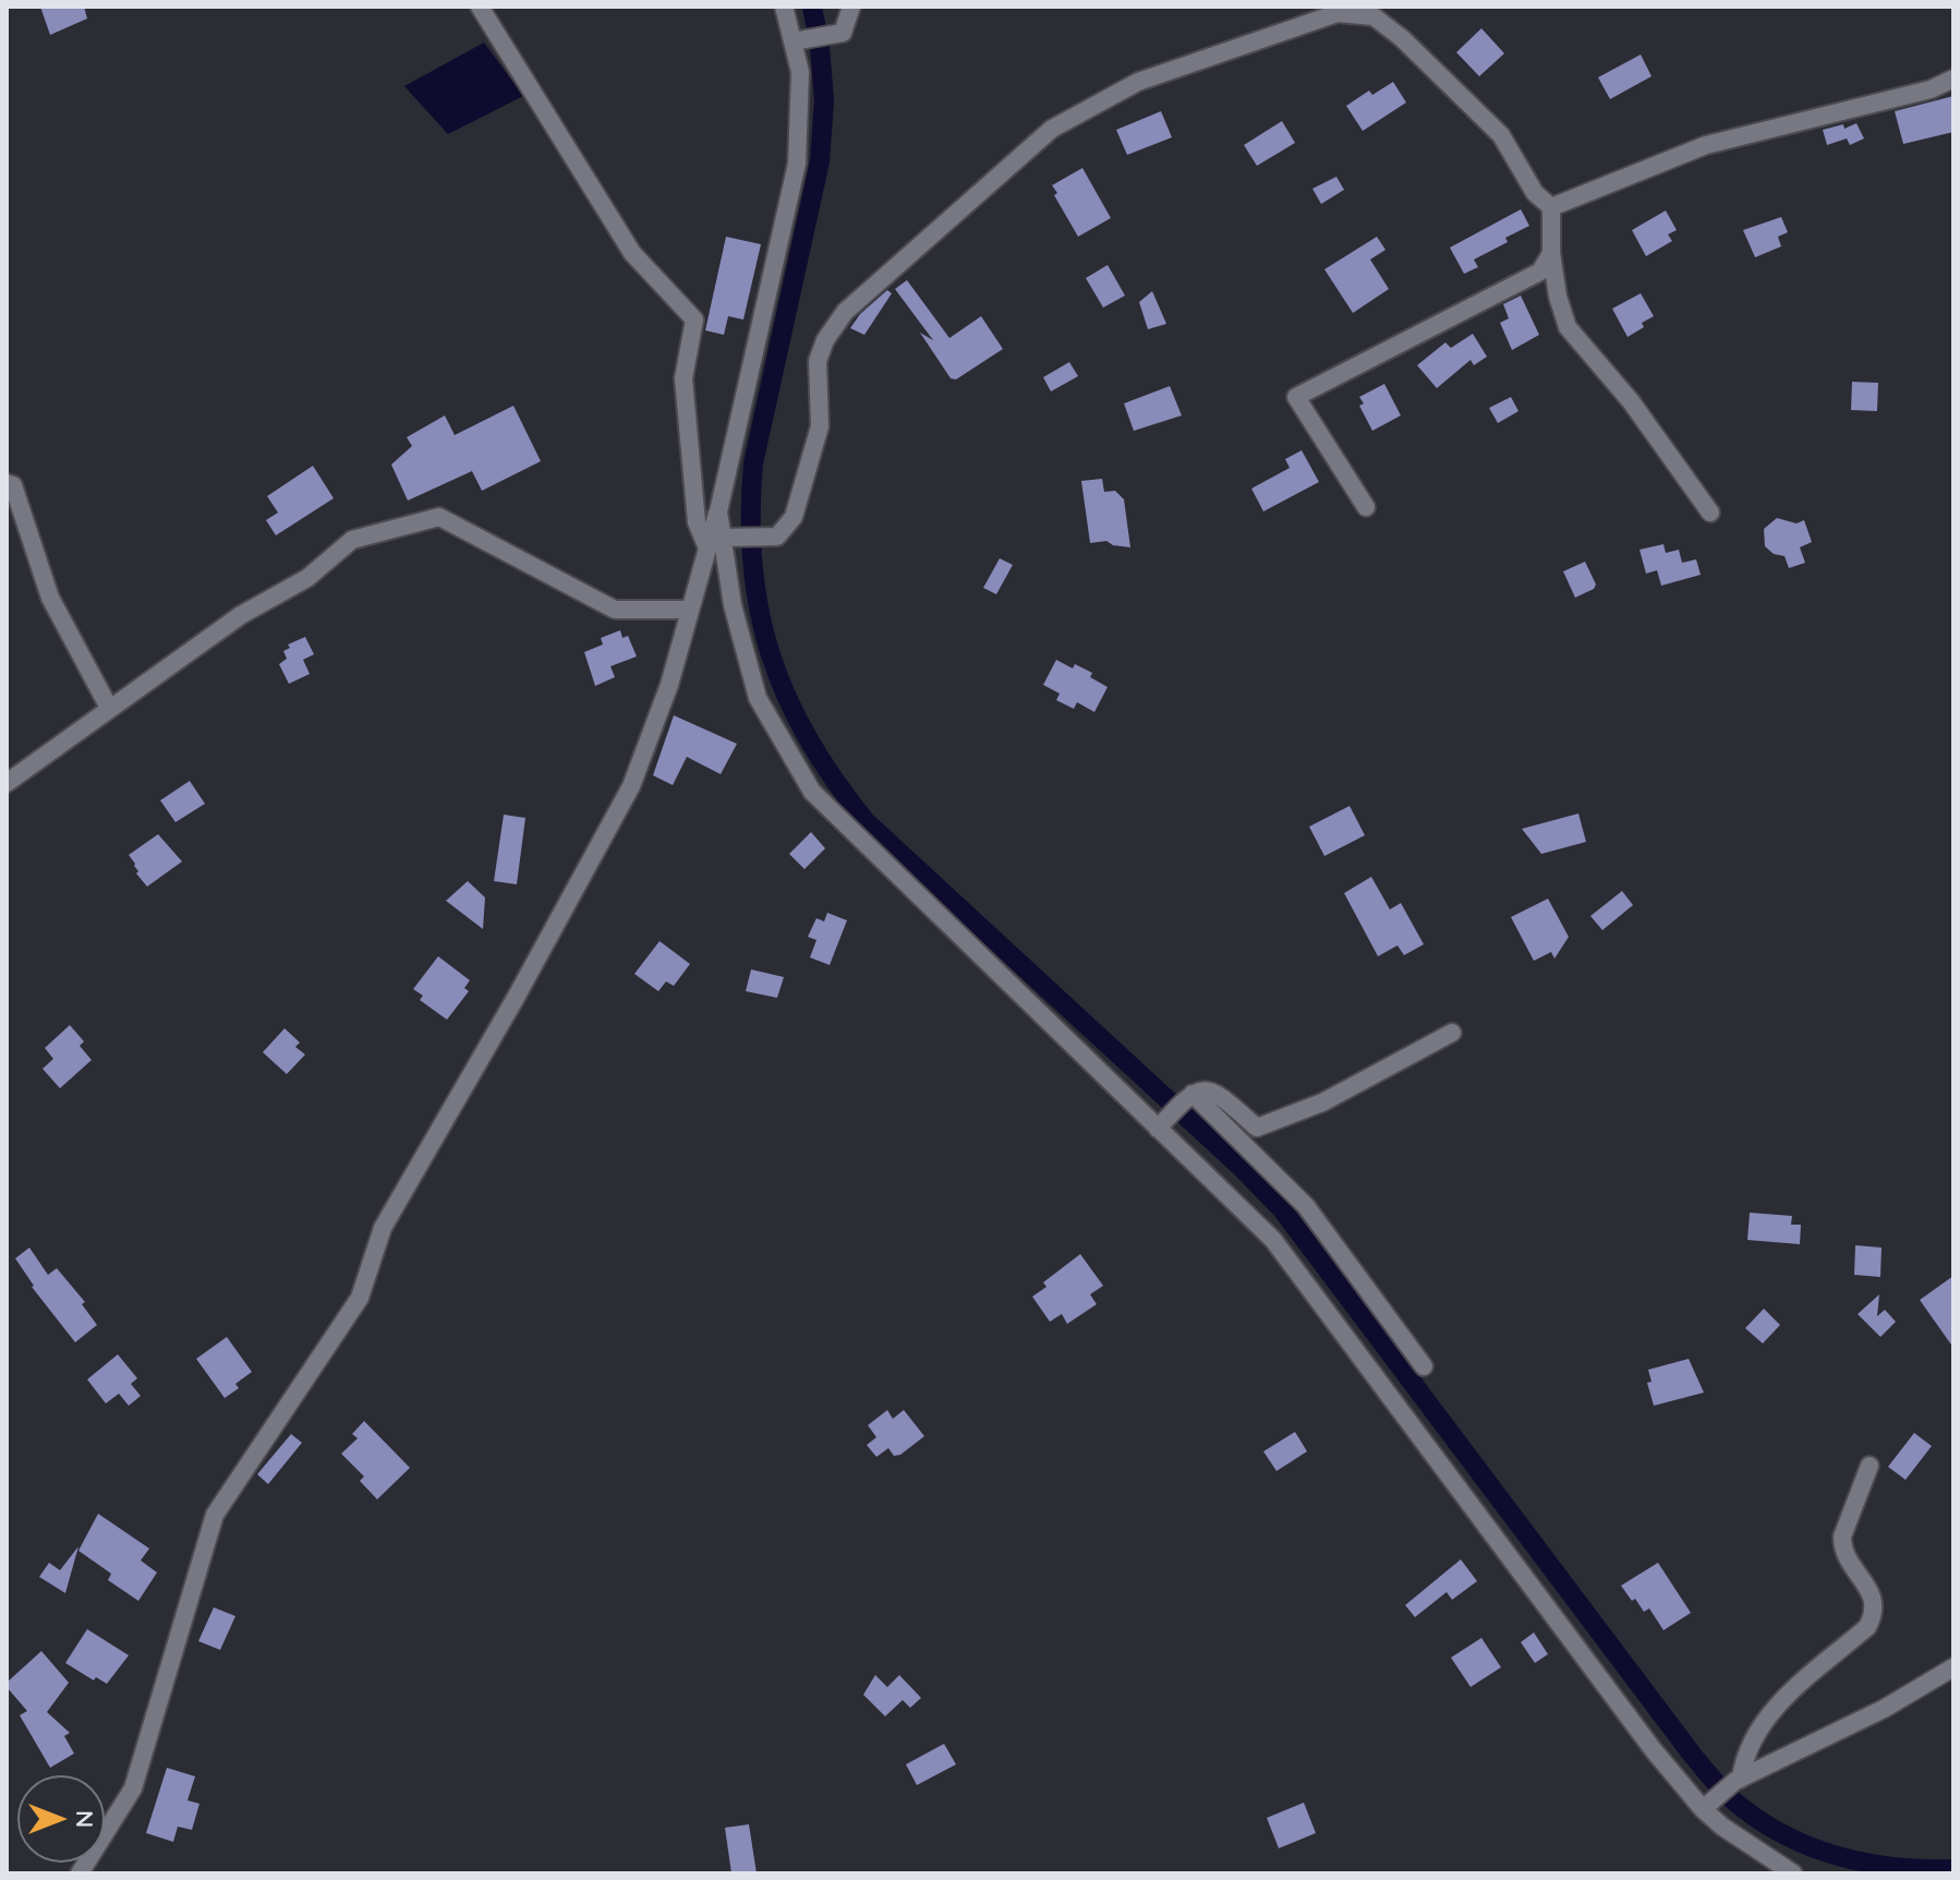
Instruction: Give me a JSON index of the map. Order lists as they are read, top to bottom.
{
  "north": "right"
}
